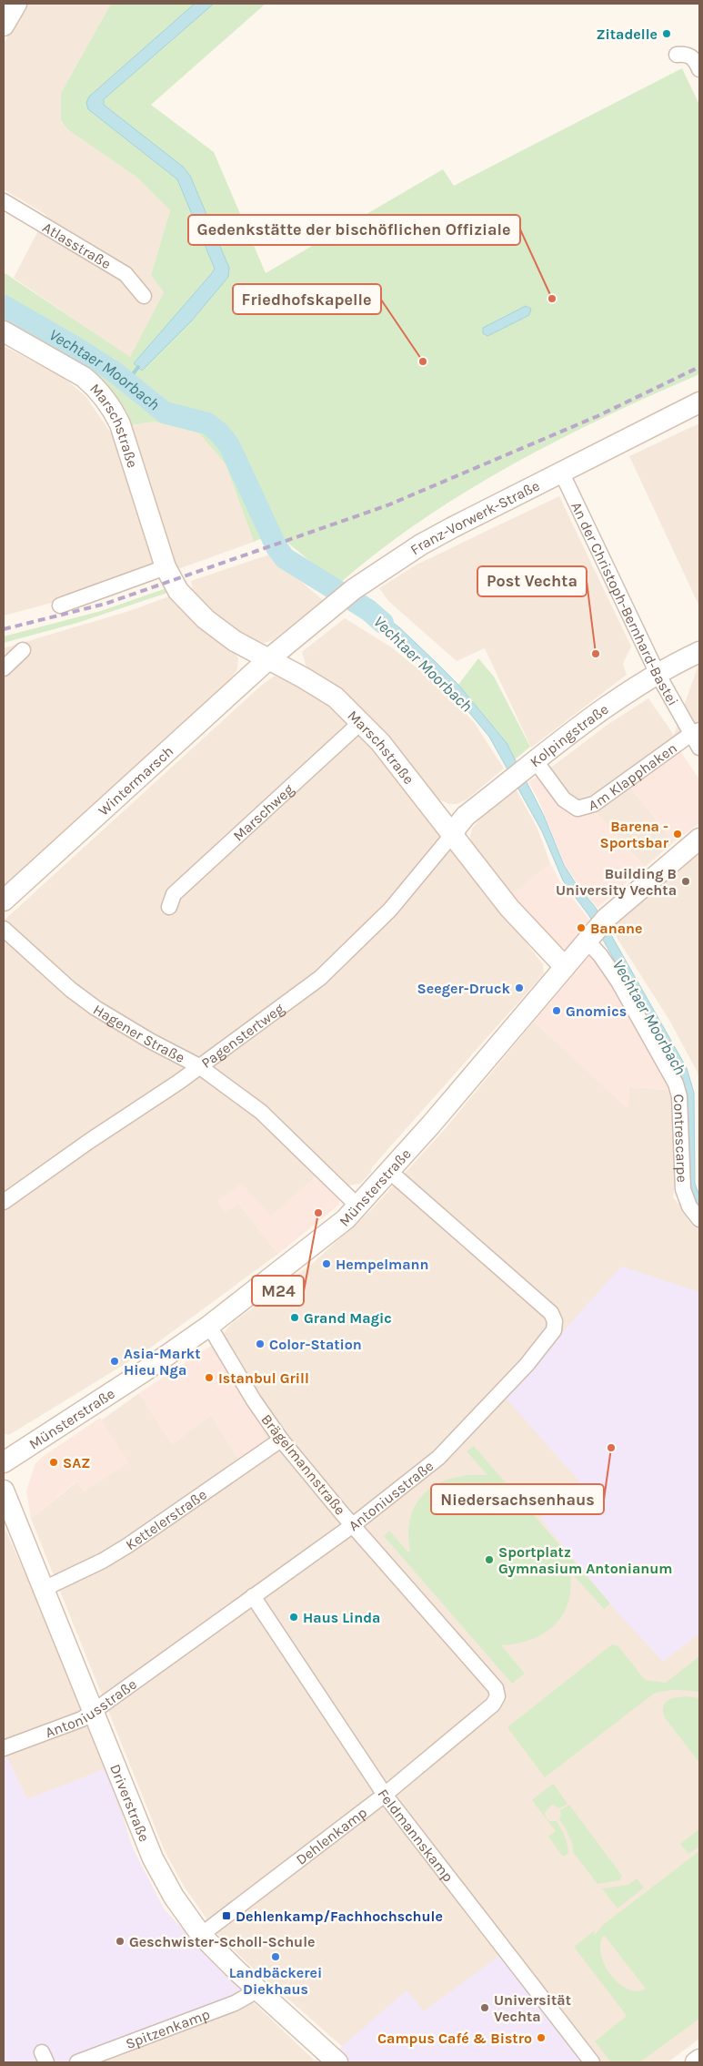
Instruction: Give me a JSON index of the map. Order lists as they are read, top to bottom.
{
  "streets": {
    "street": [
      "Atlasstraße",
      "Marschstraße",
      "Franz-Vorwerk-Straße",
      "An der Christoph-Bernhard-Bastei",
      "Kolpingstraße",
      "Am Klapphaken",
      "Wintermarsch",
      "Marschweg",
      "Hagener Straße",
      "Pagenstertweg",
      "Contrescarpe",
      "Münsterstraße",
      "Brägelmannstraße",
      "Antoniusstraße",
      "Kettelerstraße",
      "Driverstraße",
      "Feldmannskamp",
      "Dehlenkamp",
      "Spitzenkamp"
    ]
  },
  "crossings": [
    ["Marschstraße", "Franz-Vorwerk-Straße"],
    ["Marschstraße", "Kolpingstraße"],
    ["Marschstraße", "Wintermarsch"],
    ["Marschstraße", "Marschweg"],
    ["Marschstraße", "Pagenstertweg"],
    ["Marschstraße", "Münsterstraße"],
    ["Franz-Vorwerk-Straße", "An der Christoph-Bernhard-Bastei"],
    ["Franz-Vorwerk-Straße", "Wintermarsch"],
    ["An der Christoph-Bernhard-Bastei", "Kolpingstraße"],
    ["An der Christoph-Bernhard-Bastei", "Am Klapphaken"],
    ["Kolpingstraße", "Am Klapphaken"],
    ["Kolpingstraße", "Pagenstertweg"],
    ["Hagener Straße", "Pagenstertweg"],
    ["Hagener Straße", "Münsterstraße"],
    ["Contrescarpe", "Münsterstraße"],
    ["Münsterstraße", "Brägelmannstraße"],
    ["Münsterstraße", "Antoniusstraße"],
    ["Brägelmannstraße", "Antoniusstraße"],
    ["Brägelmannstraße", "Kettelerstraße"],
    ["Brägelmannstraße", "Dehlenkamp"],
    ["Antoniusstraße", "Driverstraße"],
    ["Antoniusstraße", "Feldmannskamp"],
    ["Kettelerstraße", "Driverstraße"],
    ["Driverstraße", "Dehlenkamp"],
    ["Driverstraße", "Spitzenkamp"],
    ["Feldmannskamp", "Dehlenkamp"]
  ],
  "water": ["Vechtaer Moorbach"],
  "places": {
    "other": [
      "Zitadelle",
      "Gedenkstätte der bischöflichen Offiziale",
      "Friedhofskapelle",
      "Post Vechta",
      "Barena - Sportsbar",
      "Building B University Vechta",
      "Banane",
      "Seeger-Druck",
      "Gnomics",
      "M24",
      "Hempelmann",
      "Grand Magic",
      "Color-Station",
      "Asia-Markt Hieu Nga",
      "Istanbul Grill",
      "Niedersachsenhaus",
      "SAZ",
      "Sportplatz Gymnasium Antonianum",
      "Haus Linda",
      "Geschwister-Scholl-Schule",
      "Landbäckerei Diekhaus",
      "Universität Vechta",
      "Campus Café & Bistro"
    ],
    "transit": ["Dehlenkamp/Fachhochschule"]
  }
}
